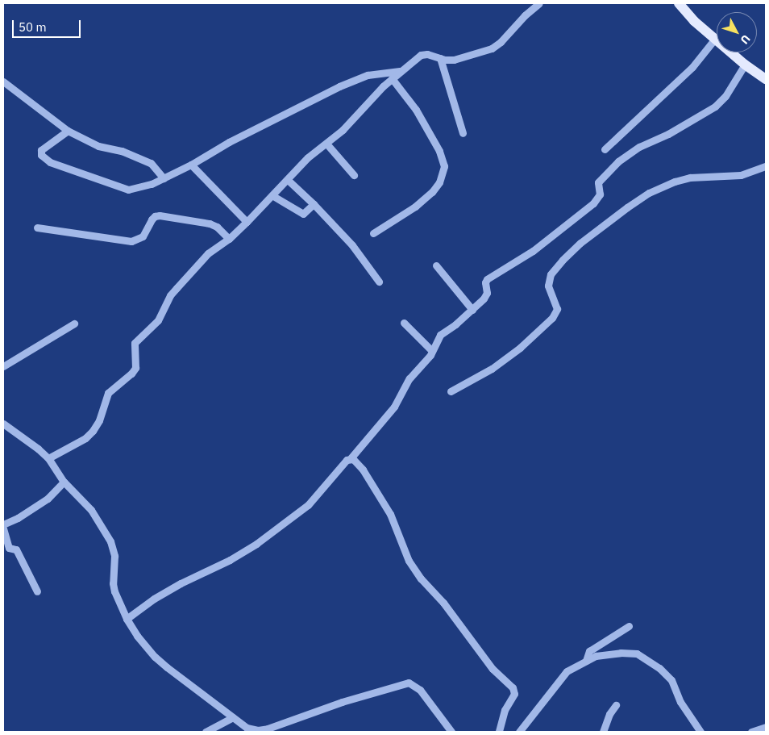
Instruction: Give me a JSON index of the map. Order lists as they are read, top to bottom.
{
  "scale_bar": "50 m",
  "north": "bottom right"
}
